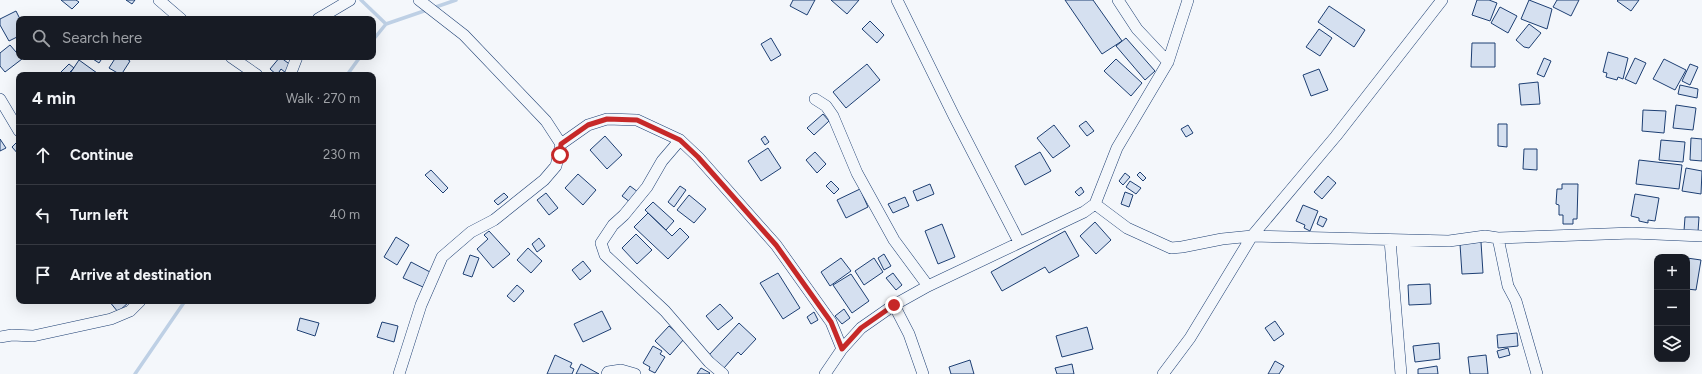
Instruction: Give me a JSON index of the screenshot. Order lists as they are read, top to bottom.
{
  "page": {
    "search": "Search here",
    "heading": ["4 min", "Walk · 270 m"],
    "list": [
      ["Continue", "230 m"],
      ["Turn left", "40 m"],
      "Arrive at destination"
    ],
    "map_buttons": ["+", "−"]
  }
}
